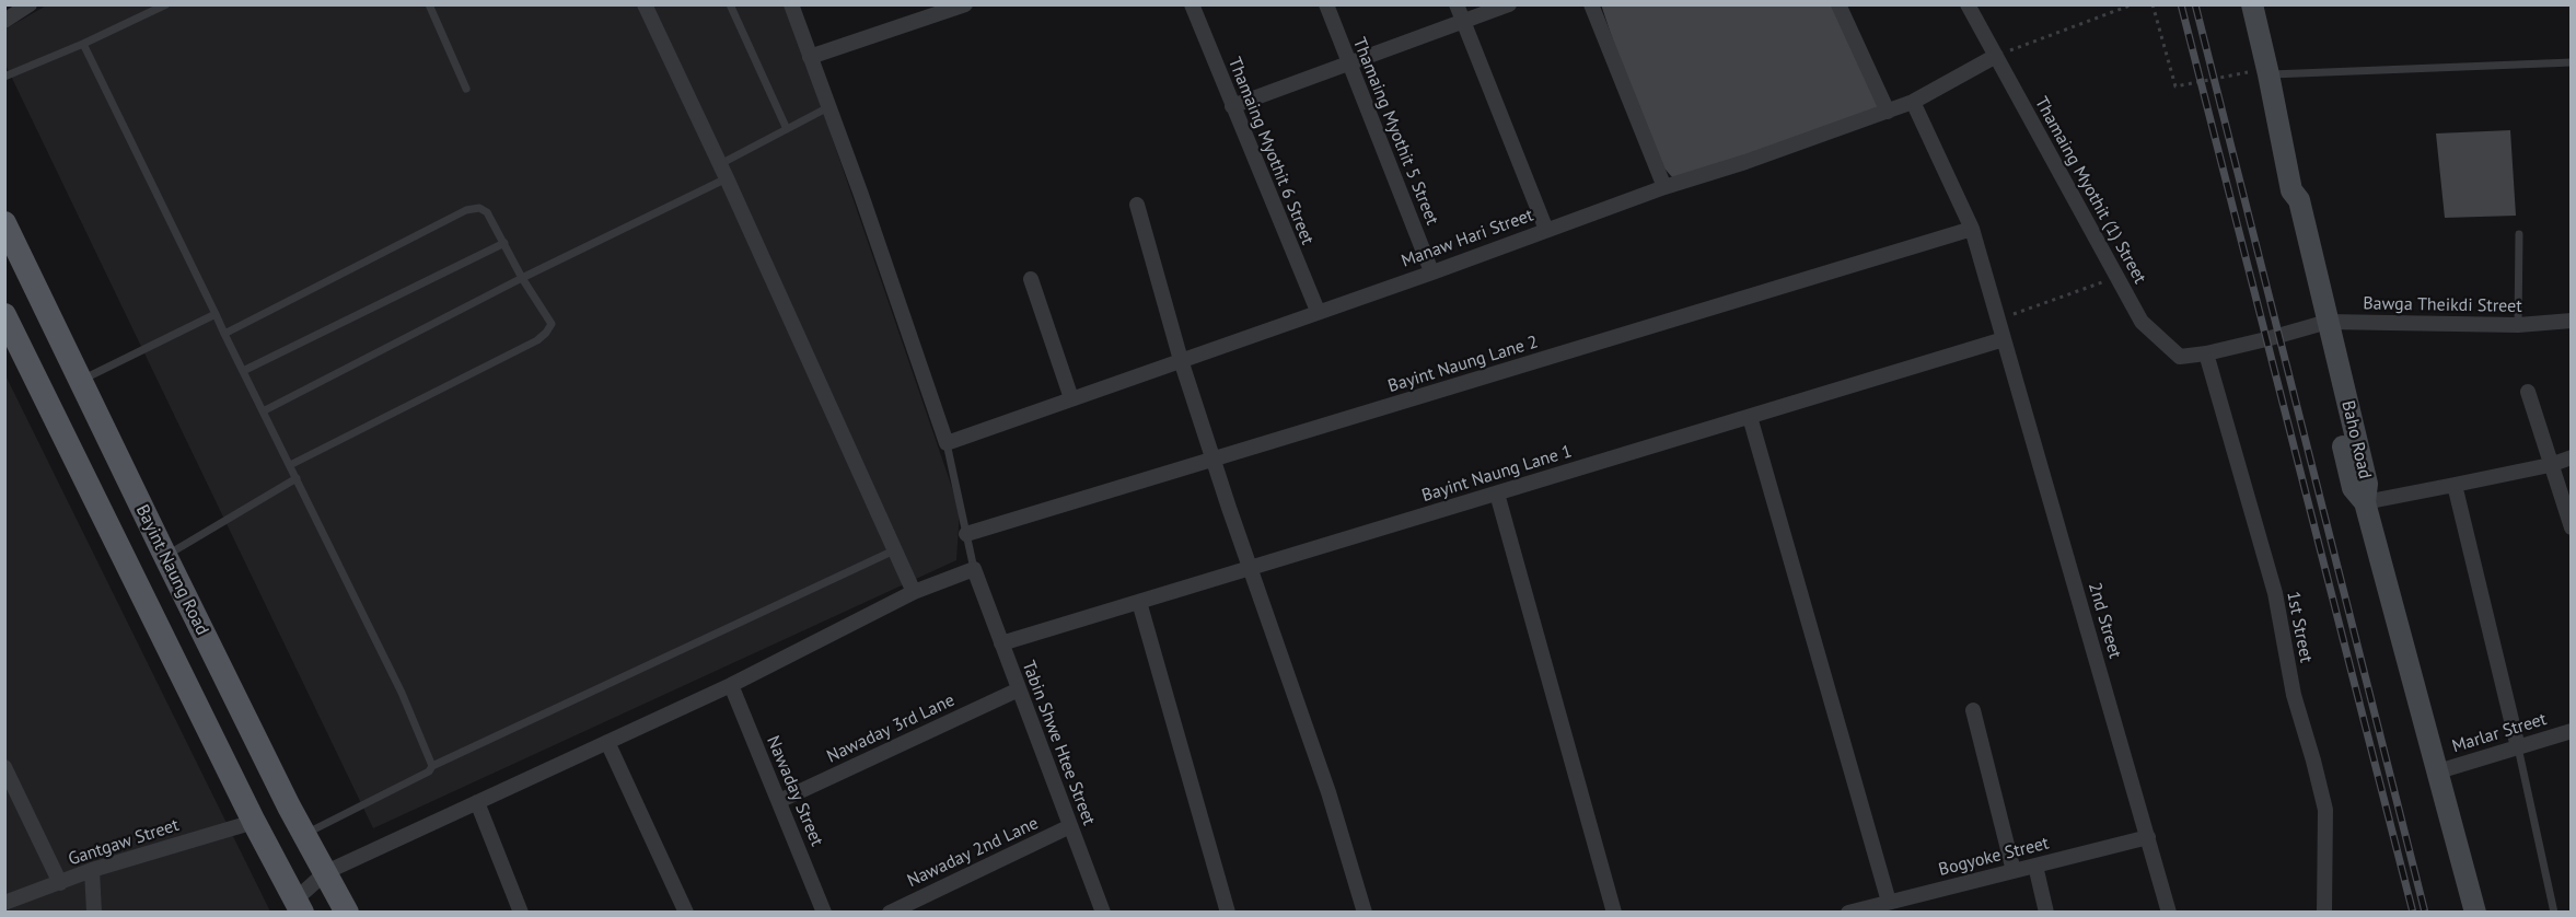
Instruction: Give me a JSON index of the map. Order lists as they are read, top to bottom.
{
  "streets": {
    "main road": ["Baho Road", "Bayint Naung Road"],
    "street": [
      "Thamaing Myothit 5 Street",
      "Thamaing Myothit 6 Street",
      "Thamaing Myothit (1) Street",
      "Manaw Hari Street",
      "Bawga Theikdi Street",
      "Bayint Naung Lane 2",
      "Bayint Naung Lane 1",
      "2nd Street",
      "1st Street",
      "Nawaday 3rd Lane",
      "Marlar Street",
      "Tabin Shwe Htee Street",
      "Nawaday Street",
      "Gantgaw Street",
      "Nawaday 2nd Lane",
      "Bogyoke Street"
    ]
  },
  "crossings": [
    ["Thamaing Myothit 5 Street", "Manaw Hari Street"],
    ["Thamaing Myothit 6 Street", "Manaw Hari Street"],
    ["Thamaing Myothit (1) Street", "Manaw Hari Street"],
    ["Thamaing Myothit (1) Street", "1st Street"],
    ["Manaw Hari Street", "2nd Street"],
    ["Bawga Theikdi Street", "Baho Road"],
    ["Bayint Naung Lane 2", "2nd Street"],
    ["Baho Road", "Marlar Street"],
    ["Bayint Naung Lane 1", "2nd Street"],
    ["Bayint Naung Lane 1", "Tabin Shwe Htee Street"],
    ["Bayint Naung Road", "Gantgaw Street"],
    ["2nd Street", "Bogyoke Street"],
    ["Nawaday 3rd Lane", "Tabin Shwe Htee Street"],
    ["Nawaday 3rd Lane", "Nawaday Street"],
    ["Tabin Shwe Htee Street", "Nawaday 2nd Lane"]
  ]
}
